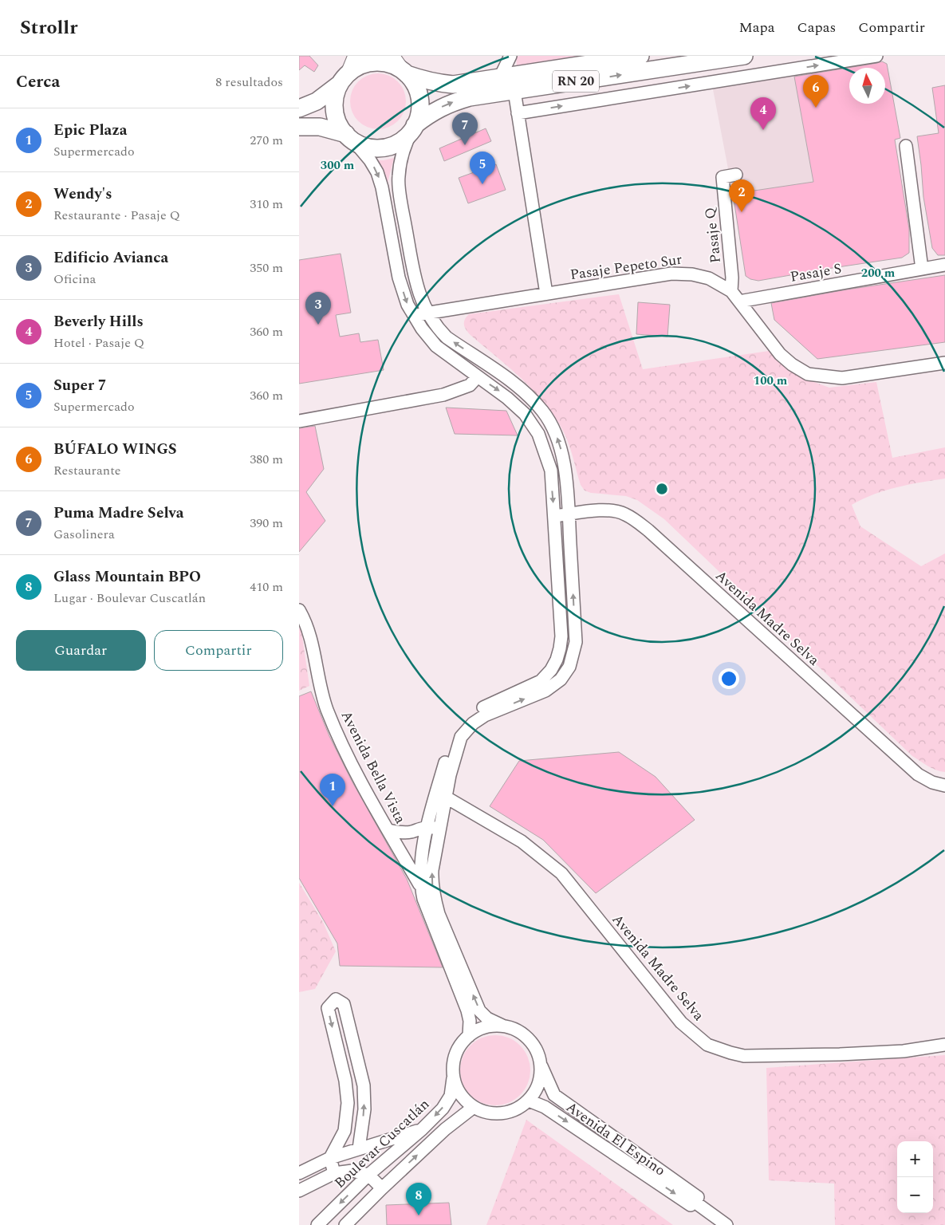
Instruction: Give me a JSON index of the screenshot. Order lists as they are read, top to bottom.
{
  "streets": {
    "highway": ["RN 20"],
    "street": [
      "Pasaje Q",
      "Pasaje Pepeto Sur",
      "Pasaje S",
      "Avenida Madre Selva",
      "Avenida Bella Vista",
      "Avenida El Espino",
      "Boulevar Cuscatlán"
    ]
  },
  "crossings": [
    ["Pasaje Q", "Pasaje Pepeto Sur"],
    ["Pasaje Pepeto Sur", "Pasaje S"],
    ["Avenida El Espino", "Boulevar Cuscatlán"]
  ],
  "north": "top",
  "page": {
    "header": "Strollr",
    "nav": ["Mapa", "Capas", "Compartir"],
    "heading": ["Cerca", "8 resultados"],
    "pins": [
      "6",
      "4",
      "7",
      "5",
      "2",
      "3",
      "1",
      "8"
    ],
    "list": [
      {
        "mark": "1",
        "name": "Epic Plaza",
        "note": "Supermercado",
        "value": "270 m"
      },
      {
        "mark": "2",
        "name": "Wendy's",
        "note": "Restaurante · Pasaje Q",
        "value": "310 m"
      },
      {
        "mark": "3",
        "name": "Edificio Avianca",
        "note": "Oficina",
        "value": "350 m"
      },
      {
        "mark": "4",
        "name": "Beverly Hills",
        "note": "Hotel · Pasaje Q",
        "value": "360 m"
      },
      {
        "mark": "5",
        "name": "Super 7",
        "note": "Supermercado",
        "value": "360 m"
      },
      {
        "mark": "6",
        "name": "BÚFALO WINGS",
        "note": "Restaurante",
        "value": "380 m"
      },
      {
        "mark": "7",
        "name": "Puma Madre Selva",
        "note": "Gasolinera",
        "value": "390 m"
      },
      {
        "mark": "8",
        "name": "Glass Mountain BPO",
        "note": "Lugar · Boulevar Cuscatlán",
        "value": "410 m"
      }
    ],
    "buttons": ["Guardar", "Compartir"],
    "map_buttons": ["+", "−"]
  },
  "rings": ["300 m", "200 m", "100 m"]
}
